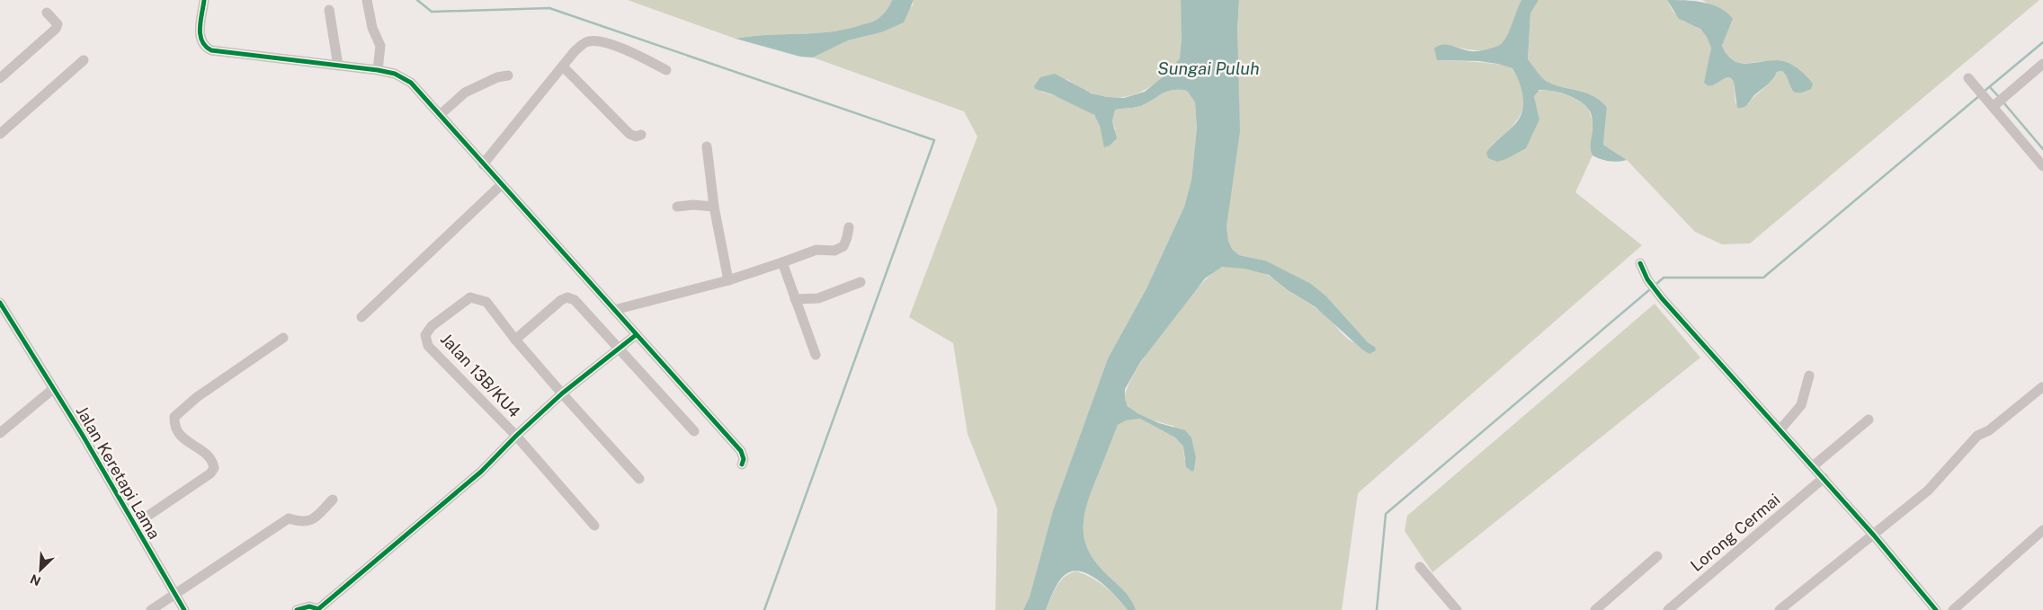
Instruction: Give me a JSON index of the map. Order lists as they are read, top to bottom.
{
  "streets": {
    "street": ["Jalan 13B/KU4", "Jalan Keretapi Lama", "Lorong Cermai"]
  },
  "water": ["Sungai Puluh"],
  "north": "bottom left"
}
